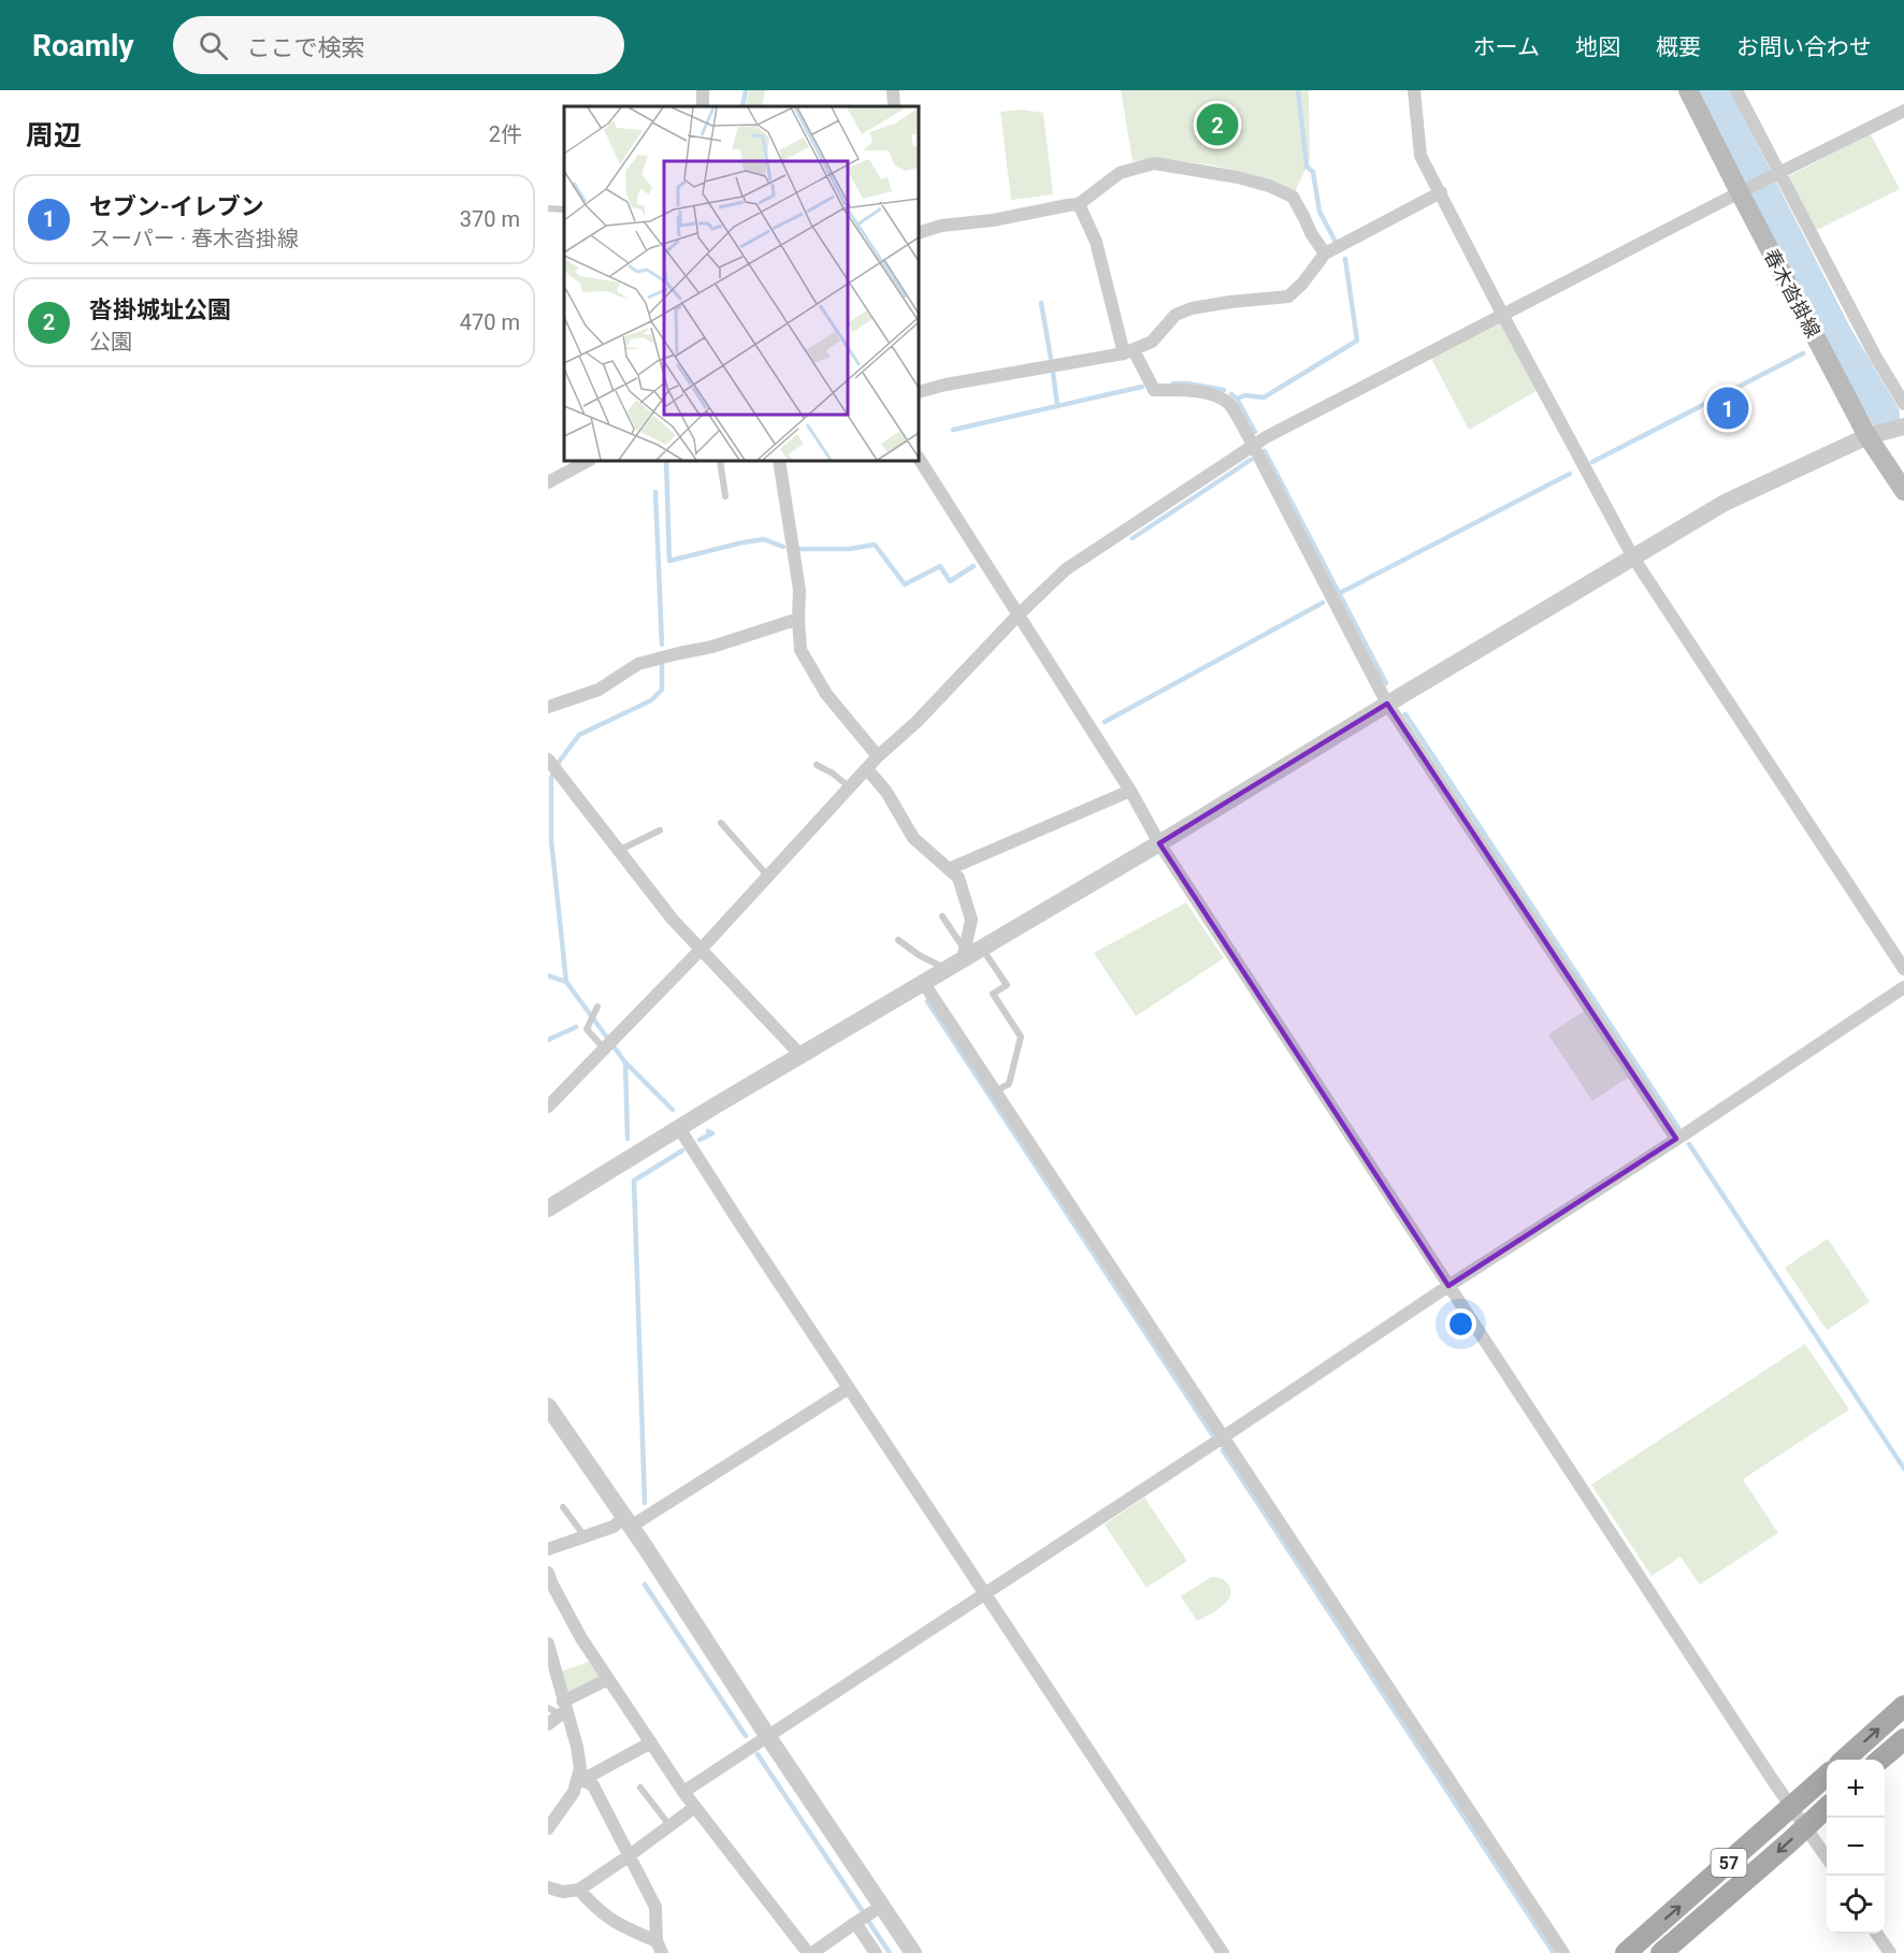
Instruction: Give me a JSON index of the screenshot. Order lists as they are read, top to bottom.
{
  "streets": {
    "main road": ["春木沓掛線", "57"]
  },
  "page": {
    "header": "Roamly",
    "search": "ここで検索",
    "nav": [
      "ホーム",
      "地図",
      "概要",
      "お問い合わせ"
    ],
    "heading": ["周辺", "2件"],
    "pins": ["2", "1"],
    "list": [
      {
        "mark": "1",
        "name": "セブン-イレブン",
        "note": "スーパー · 春木沓掛線",
        "value": "370 m"
      },
      {
        "mark": "2",
        "name": "沓掛城址公園",
        "note": "公園",
        "value": "470 m"
      }
    ],
    "map_buttons": ["+", "−"]
  }
}
